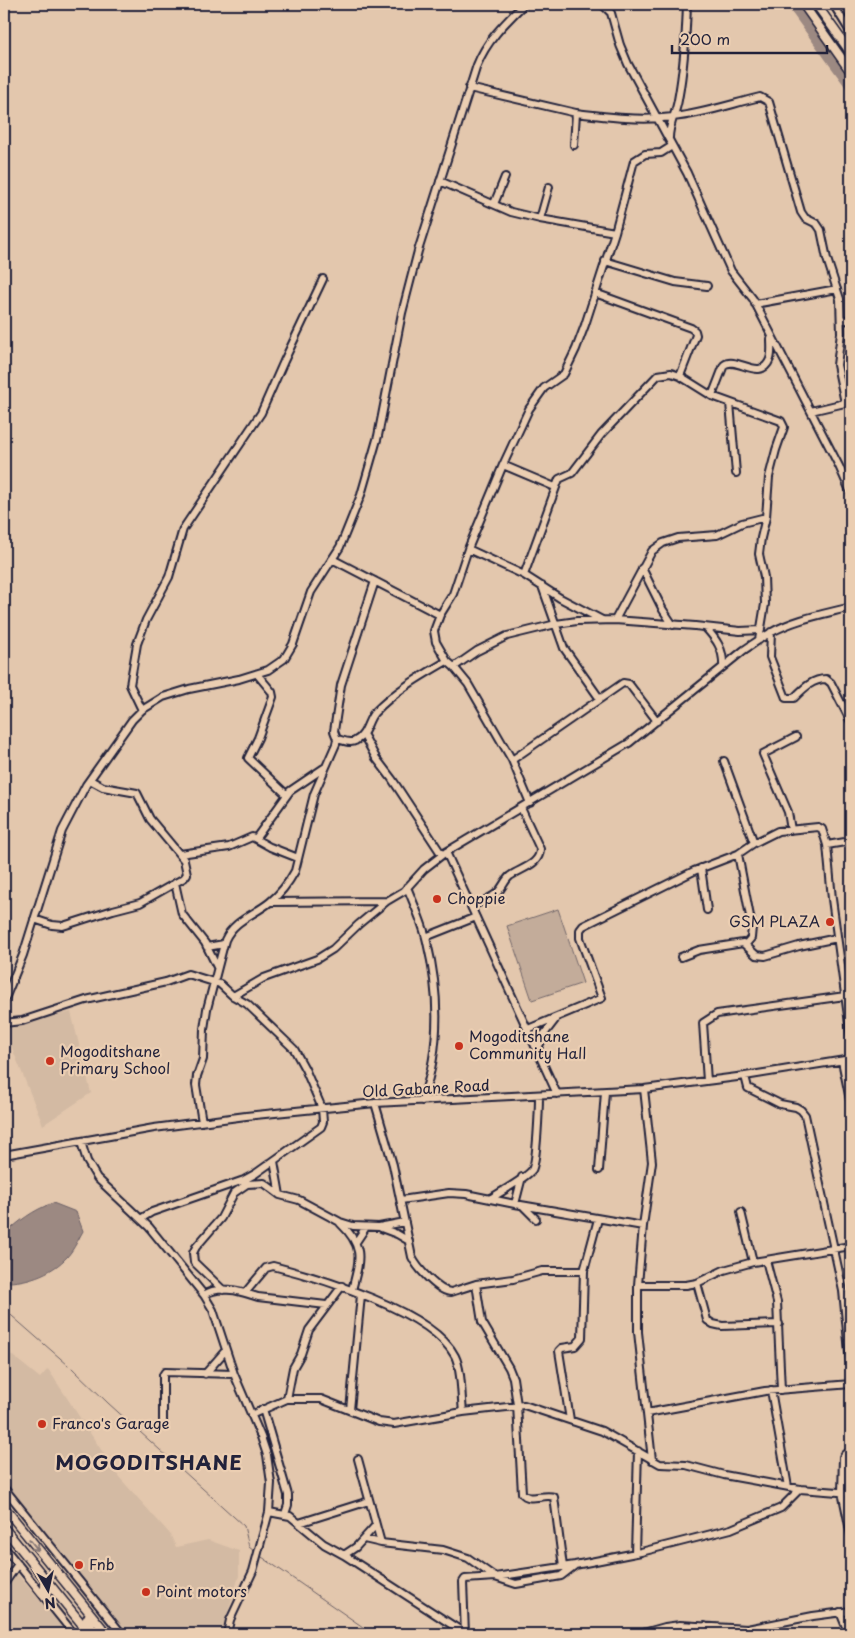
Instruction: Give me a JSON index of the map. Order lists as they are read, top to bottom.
{
  "streets": {
    "street": ["Old Gabane Road"]
  },
  "districts": ["MOGODITSHANE"],
  "places": [
    "Choppie",
    "GSM PLAZA",
    "Mogoditshane Community Hall",
    "Mogoditshane Primary School",
    "Franco's Garage",
    "Fnb",
    "Point motors"
  ],
  "scale_bar": "200 m",
  "north": "bottom"
}
